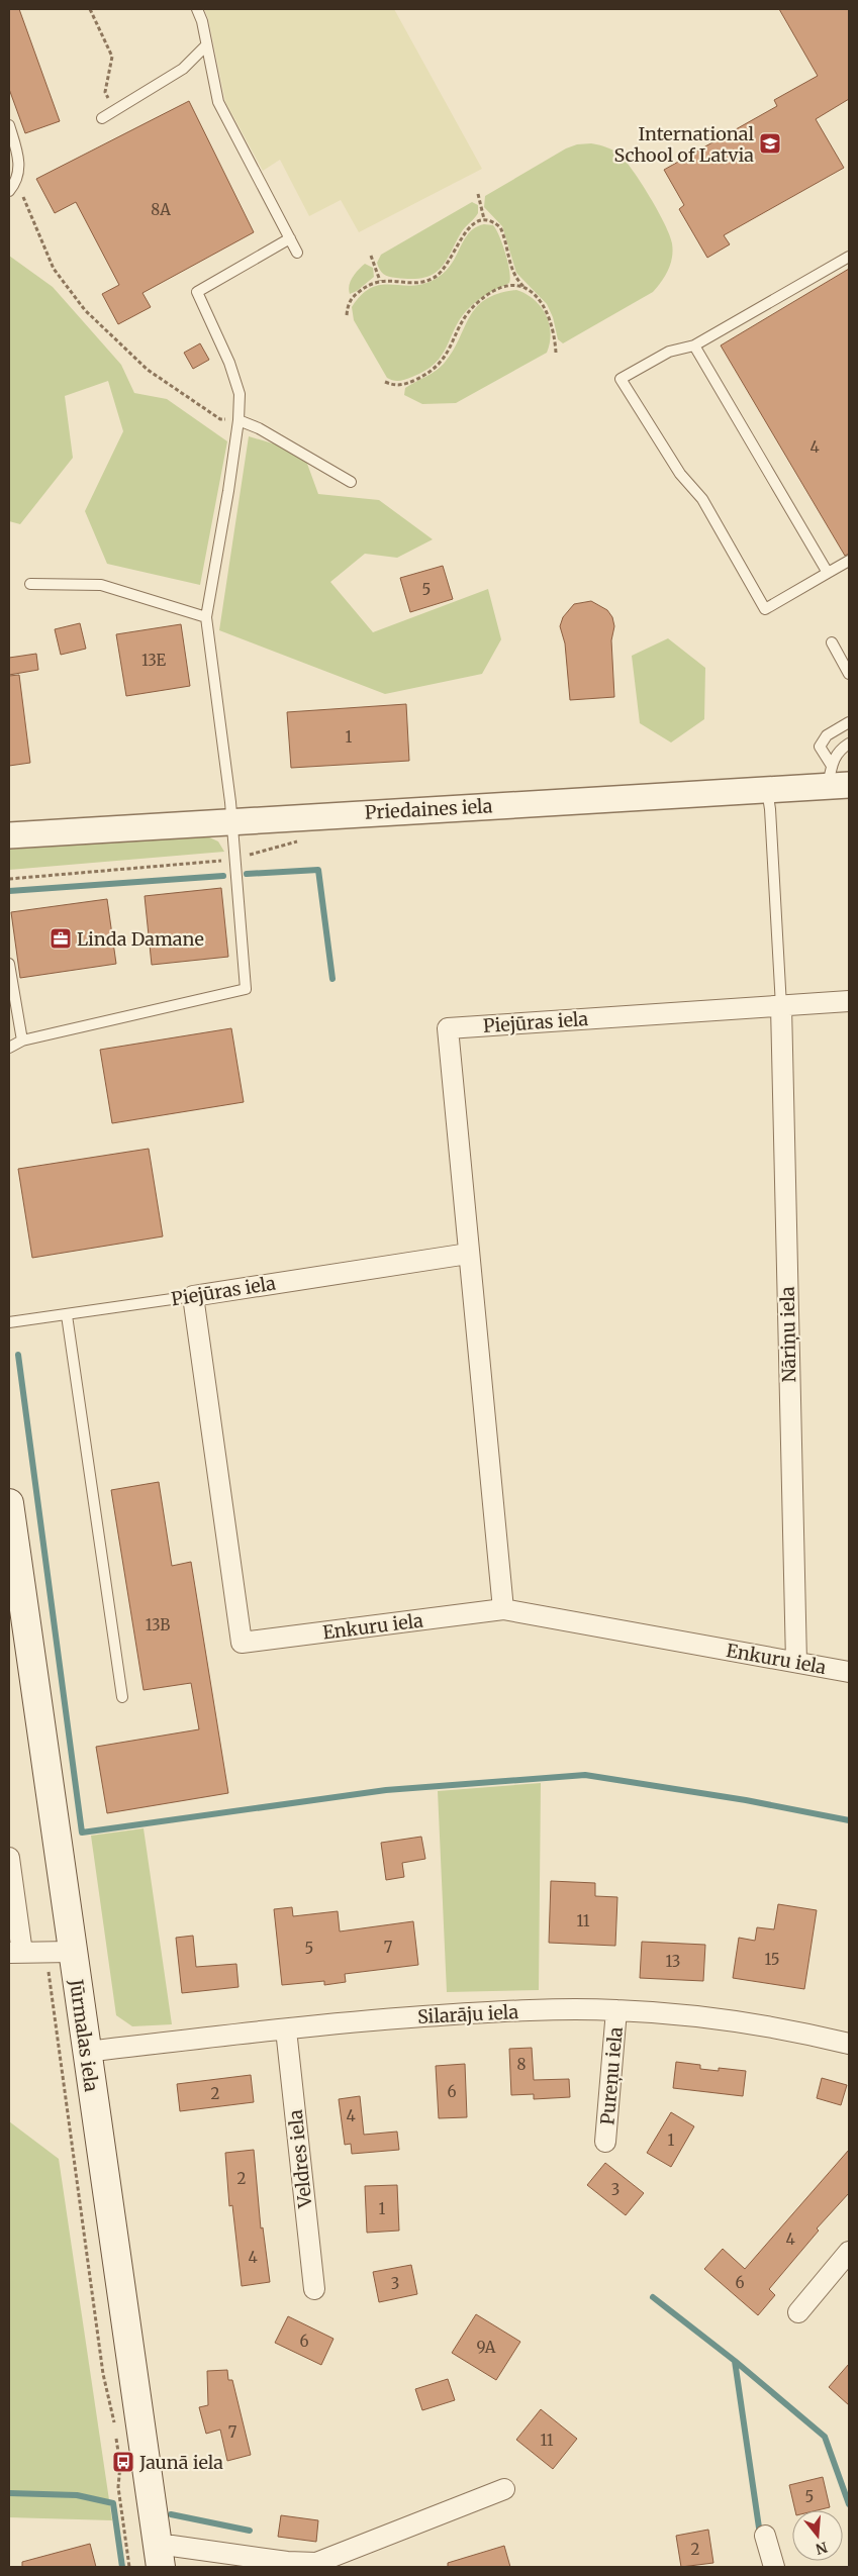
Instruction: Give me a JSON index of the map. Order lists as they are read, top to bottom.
{
  "streets": {
    "main road": ["Jūrmalas iela"],
    "street": [
      "Priedaines iela",
      "Piejūras iela",
      "Nāriņu iela",
      "Enkuru iela",
      "Silarāju iela",
      "Pureņu iela",
      "Veldres iela"
    ]
  },
  "crossings": [
    ["Piejūras iela", "Nāriņu iela"],
    ["Piejūras iela", "Enkuru iela"],
    ["Nāriņu iela", "Enkuru iela"],
    ["Silarāju iela", "Jūrmalas iela"],
    ["Silarāju iela", "Pureņu iela"],
    ["Silarāju iela", "Veldres iela"]
  ],
  "places": {
    "school or university": ["International School of Latvia"],
    "office": ["Linda Damane"],
    "bus stop": ["Jaunā iela"]
  },
  "house_numbers": [
    "8A",
    "4",
    "5",
    "13E",
    "1",
    "13B",
    "11",
    "7",
    "5",
    "15",
    "13",
    "8",
    "6",
    "2",
    "4",
    "1",
    "2",
    "3",
    "1",
    "4",
    "4",
    "6",
    "3",
    "6",
    "9A",
    "7",
    "11",
    "5",
    "2"
  ],
  "north": "bottom"
}
